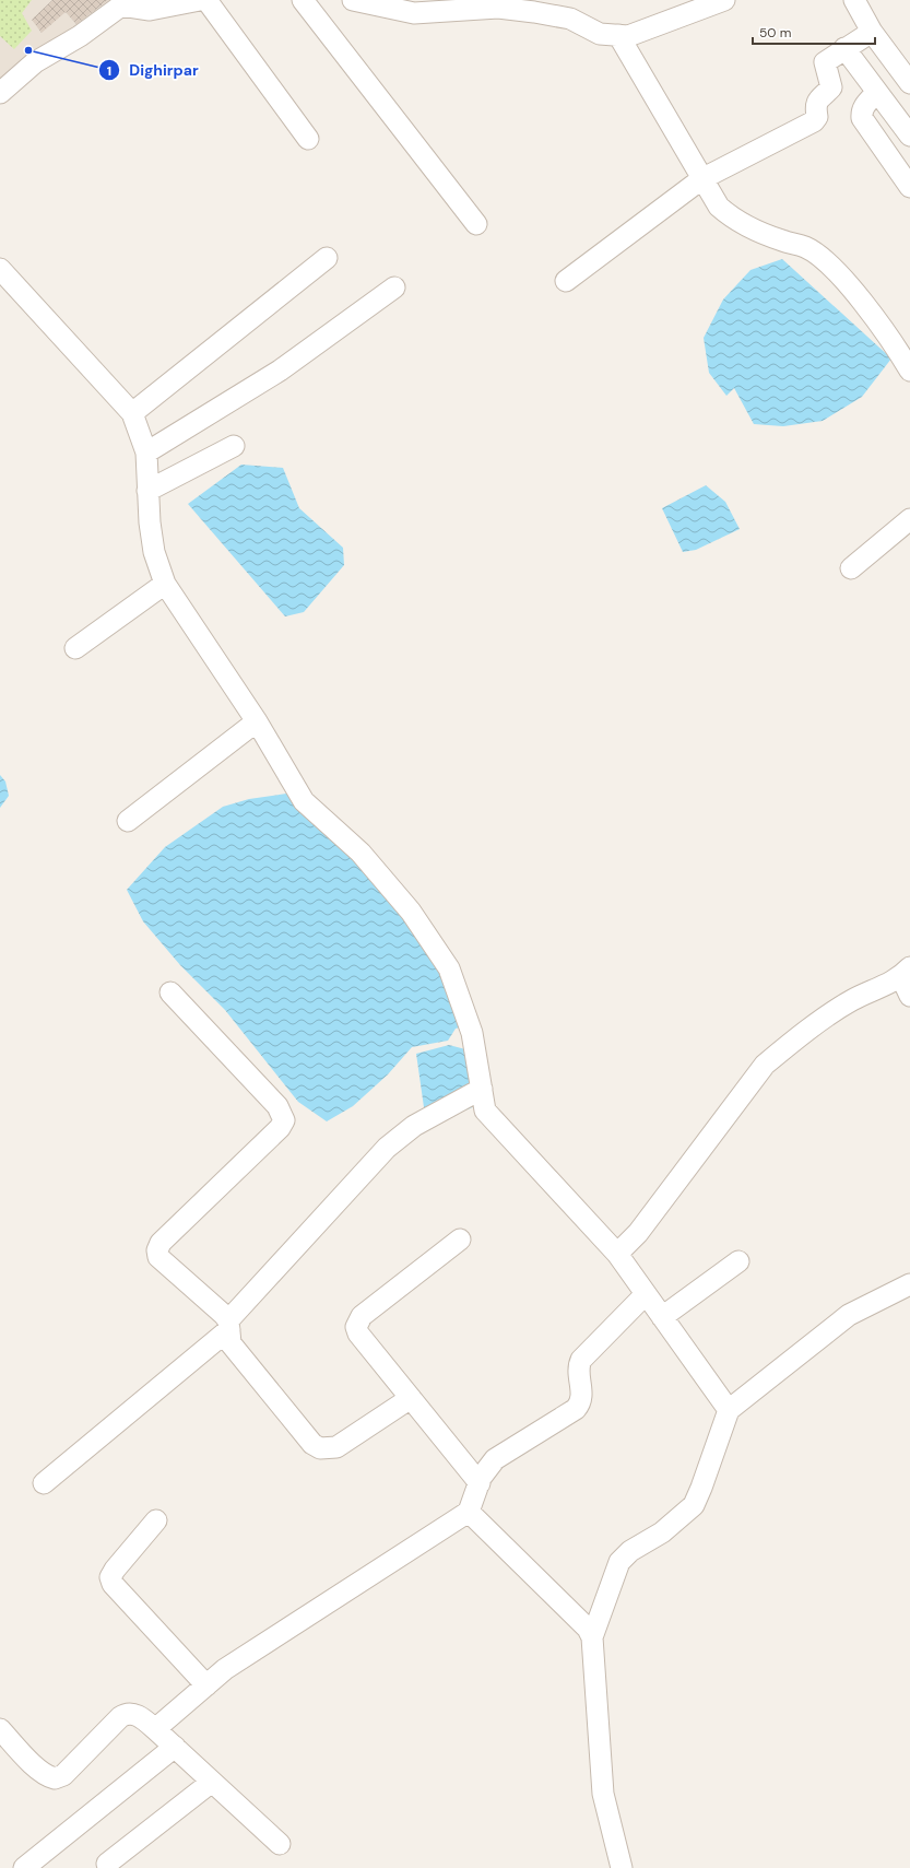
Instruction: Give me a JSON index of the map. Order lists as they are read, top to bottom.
{
  "places": ["Dighirpar"],
  "scale_bar": "50 m"
}
